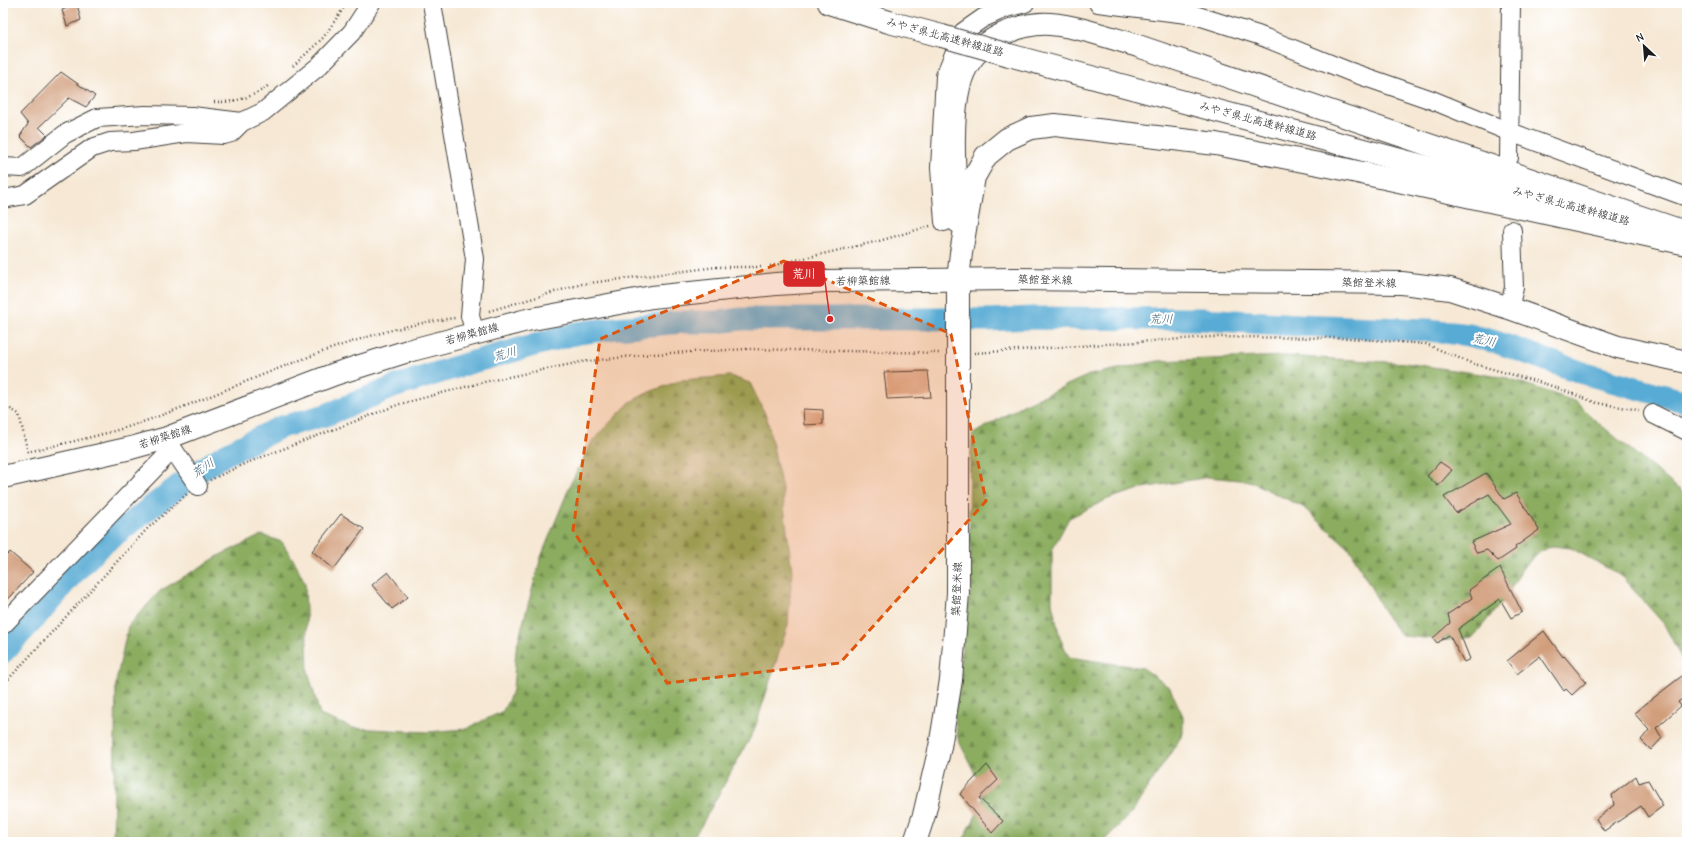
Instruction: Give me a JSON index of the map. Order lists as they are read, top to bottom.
{
  "streets": {
    "main road": ["みやぎ県北高速幹線道路", "築館登米線", "若柳築館線"]
  },
  "crossings": [
    ["築館登米線", "若柳築館線"]
  ],
  "water": ["荒川"],
  "places": ["荒川"],
  "north": "top left"
}
